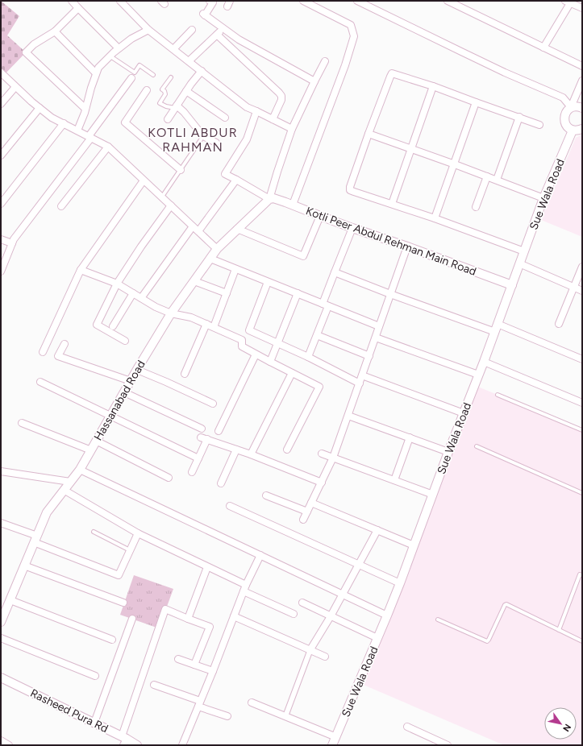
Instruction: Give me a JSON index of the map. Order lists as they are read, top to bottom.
{
  "streets": {
    "street": [
      "Sue Wala Road",
      "Kotli Peer Abdul Rehman Main Road",
      "Hassanabad Road",
      "Rasheed Pura Rd"
    ]
  },
  "crossings": [
    ["Sue Wala Road", "Kotli Peer Abdul Rehman Main Road"],
    ["Kotli Peer Abdul Rehman Main Road", "Hassanabad Road"]
  ],
  "districts": ["KOTLI ABDUR RAHMAN"],
  "north": "bottom right"
}
